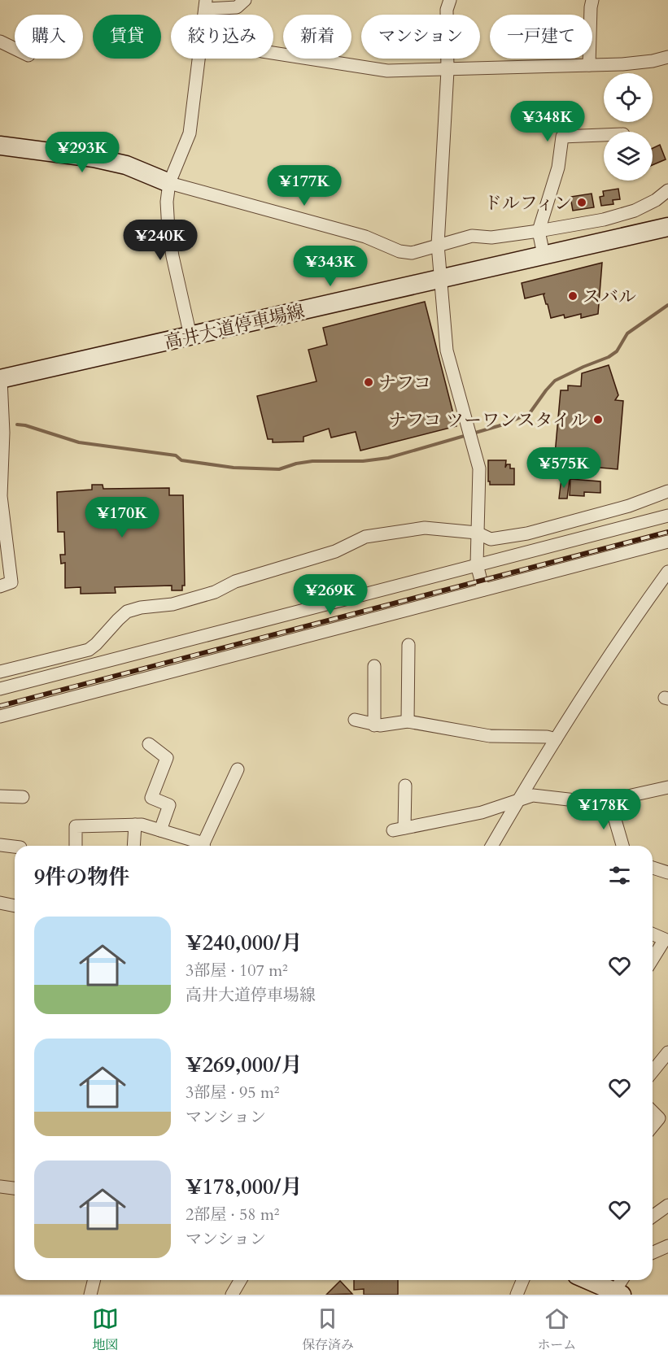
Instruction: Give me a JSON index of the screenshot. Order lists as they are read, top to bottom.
{
  "streets": {
    "main road": ["高井大道停車場線"]
  },
  "places": [
    "ドルフィン",
    "スバル",
    "ナフコ",
    "ナフコ ツーワンスタイル"
  ],
  "page": {
    "chip": [
      "購入",
      "賃貸",
      "絞り込み",
      "新着",
      "マンション",
      "一戸建て"
    ],
    "price": [
      "¥348K",
      "¥293K",
      "¥177K",
      "¥240K",
      "¥343K",
      "¥575K",
      "¥170K",
      "¥269K",
      "¥178K"
    ],
    "heading": "9件の物件",
    "list": [
      {
        "name": "¥240,000/月",
        "note": "3部屋 · 107 m² · 高井大道停車場線"
      },
      {
        "name": "¥269,000/月",
        "note": "3部屋 · 95 m² · マンション"
      },
      {
        "name": "¥178,000/月",
        "note": "2部屋 · 58 m² · マンション"
      }
    ],
    "tabs": ["地図", "保存済み", "ホーム"]
  }
}
